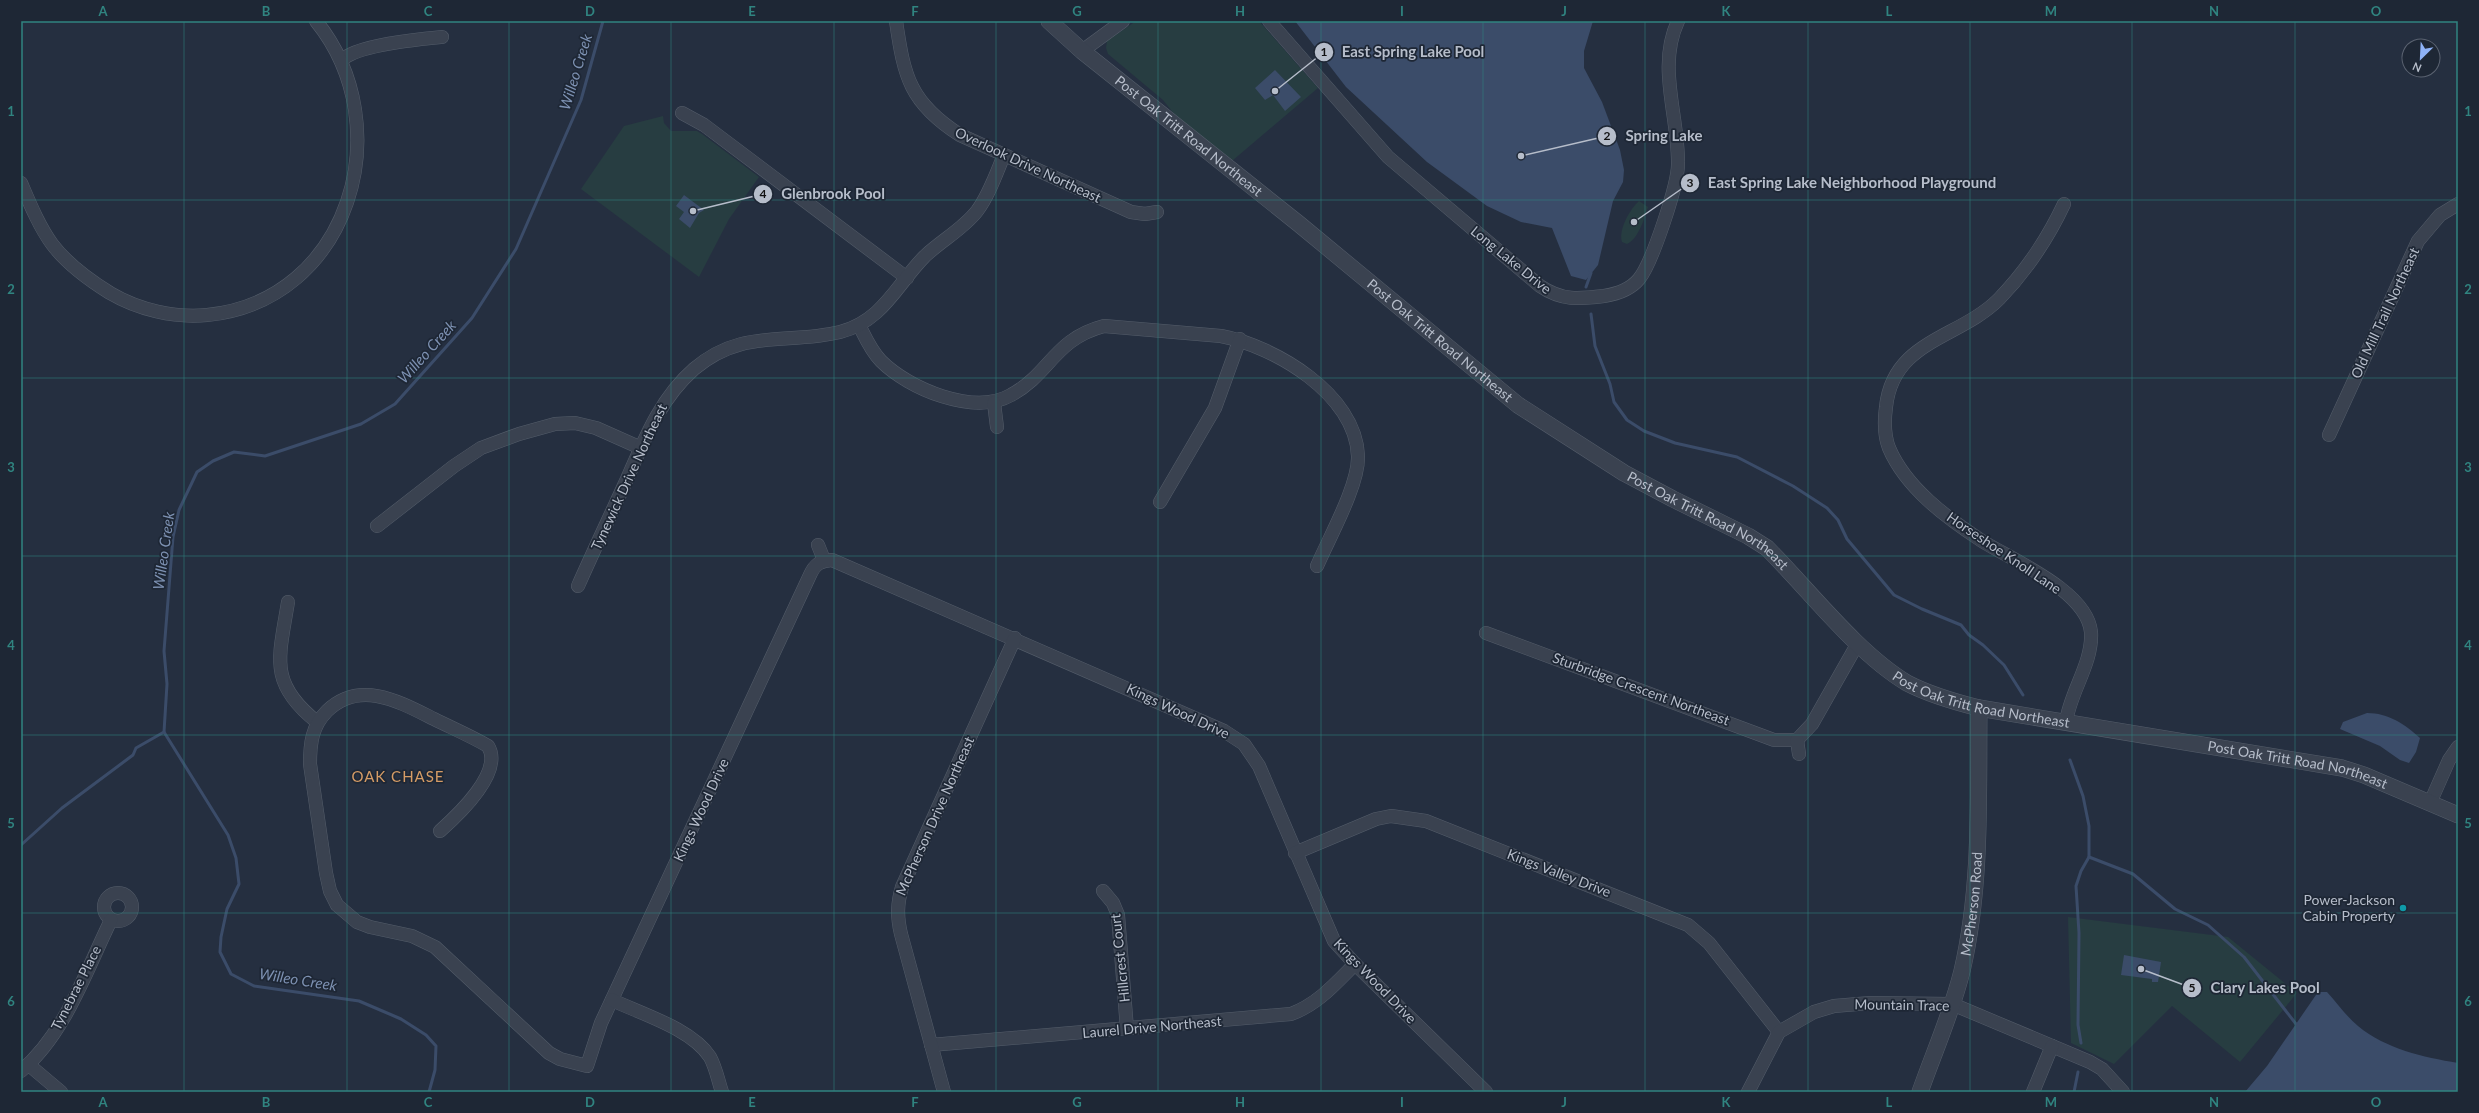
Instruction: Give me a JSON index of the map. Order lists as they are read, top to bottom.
{
  "streets": {
    "street": [
      "Post Oak Tritt Road Northeast",
      "Overlook Drive Northeast",
      "Long Lake Drive",
      "Old Mill Trail Northeast",
      "Tynewick Drive Northeast",
      "Horseshoe Knoll Lane",
      "Sturbridge Crescent Northeast",
      "Kings Wood Drive",
      "McPherson Drive Northeast",
      "Kings Valley Drive",
      "McPherson Road",
      "Hillcrest Court",
      "Tynebrae Place",
      "Mountain Trace",
      "Laurel Drive Northeast"
    ]
  },
  "crossings": [
    ["Post Oak Tritt Road Northeast", "Horseshoe Knoll Lane"],
    ["Post Oak Tritt Road Northeast", "McPherson Road"],
    ["Overlook Drive Northeast", "Tynewick Drive Northeast"],
    ["Kings Wood Drive", "McPherson Drive Northeast"],
    ["Kings Wood Drive", "Kings Valley Drive"],
    ["Kings Wood Drive", "Laurel Drive Northeast"],
    ["McPherson Drive Northeast", "Laurel Drive Northeast"],
    ["Kings Valley Drive", "Mountain Trace"],
    ["McPherson Road", "Mountain Trace"],
    ["Hillcrest Court", "Laurel Drive Northeast"]
  ],
  "districts": ["OAK CHASE"],
  "water": ["Willeo Creek"],
  "places": [
    "East Spring Lake Pool",
    "Spring Lake",
    "Glenbrook Pool",
    "East Spring Lake Neighborhood Playground",
    "Power-Jackson Cabin Property",
    "Clary Lakes Pool"
  ],
  "north": "bottom left",
  "grid": {
    "columns": [
      "A",
      "B",
      "C",
      "D",
      "E",
      "F",
      "G",
      "H",
      "I",
      "J",
      "K",
      "L",
      "M",
      "N",
      "O"
    ],
    "rows": [
      "1",
      "2",
      "3",
      "4",
      "5",
      "6"
    ]
  }
}
